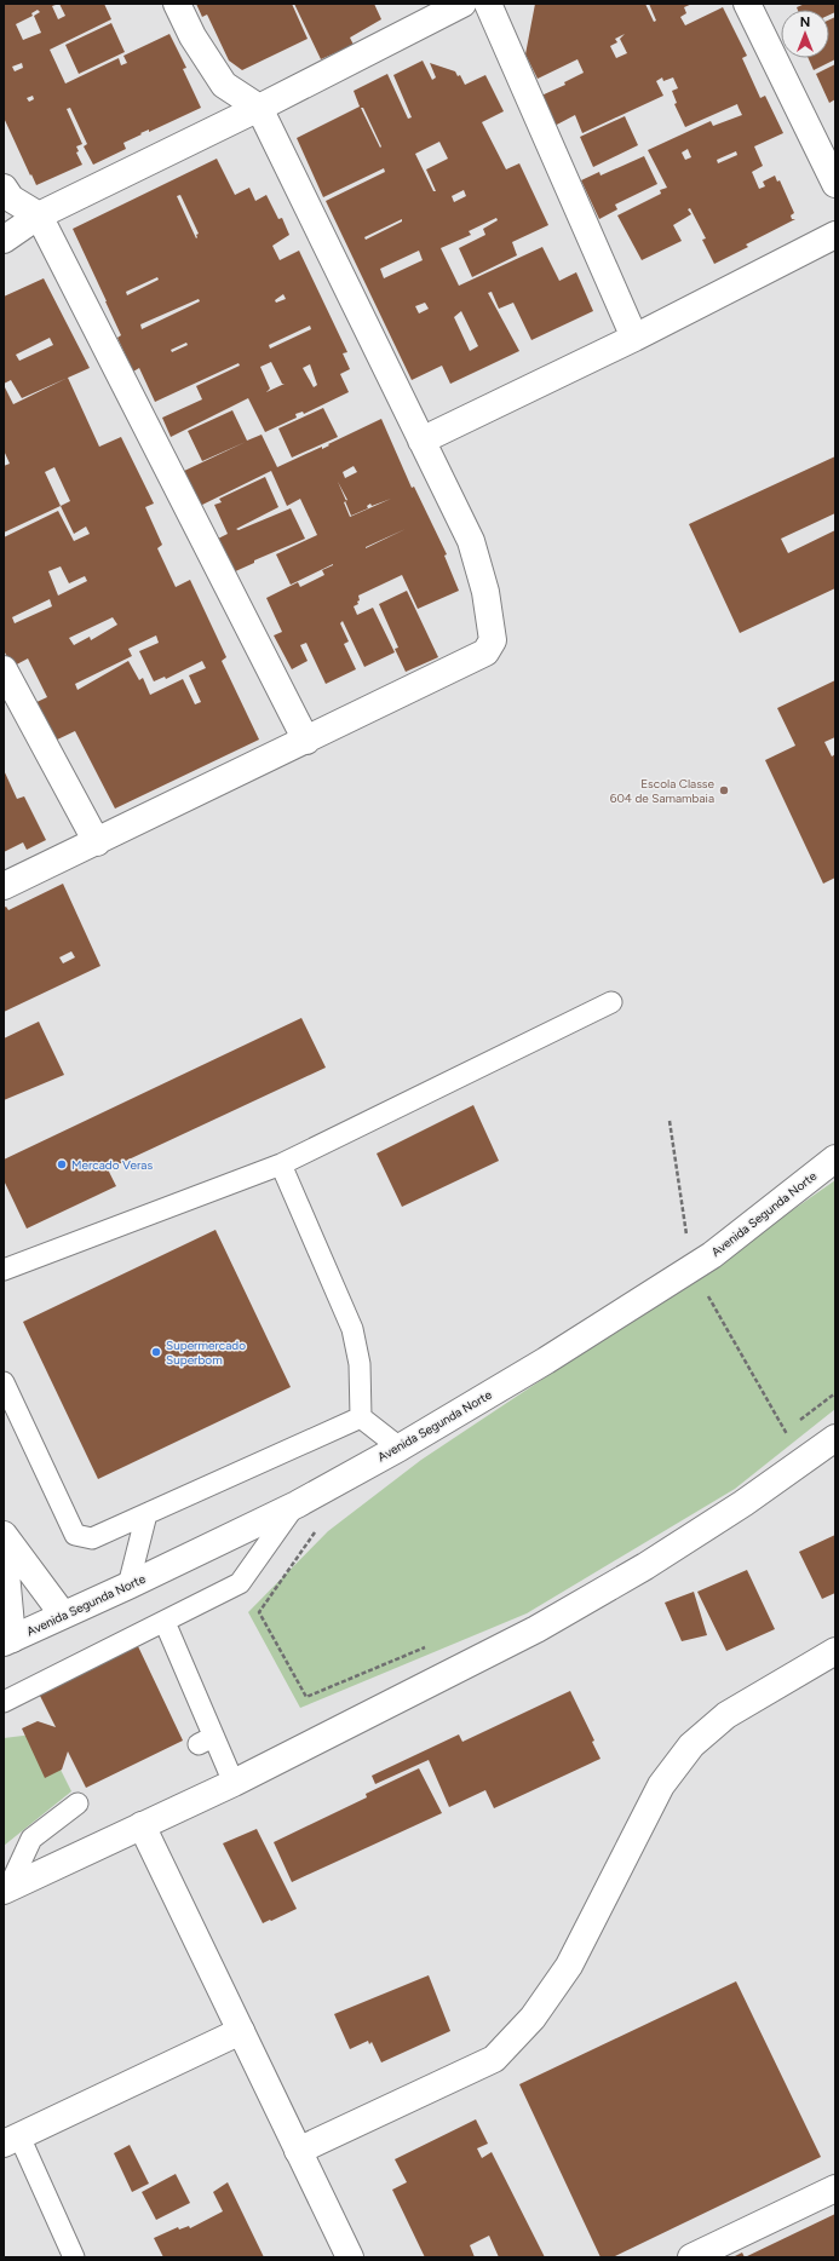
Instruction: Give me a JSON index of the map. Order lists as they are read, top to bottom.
{
  "streets": {
    "street": ["Avenida Segunda Norte"]
  },
  "places": ["Escola Classe 604 de Samambaia", "Mercado Veras", "Supermercado Superbom"],
  "north": "top"
}
